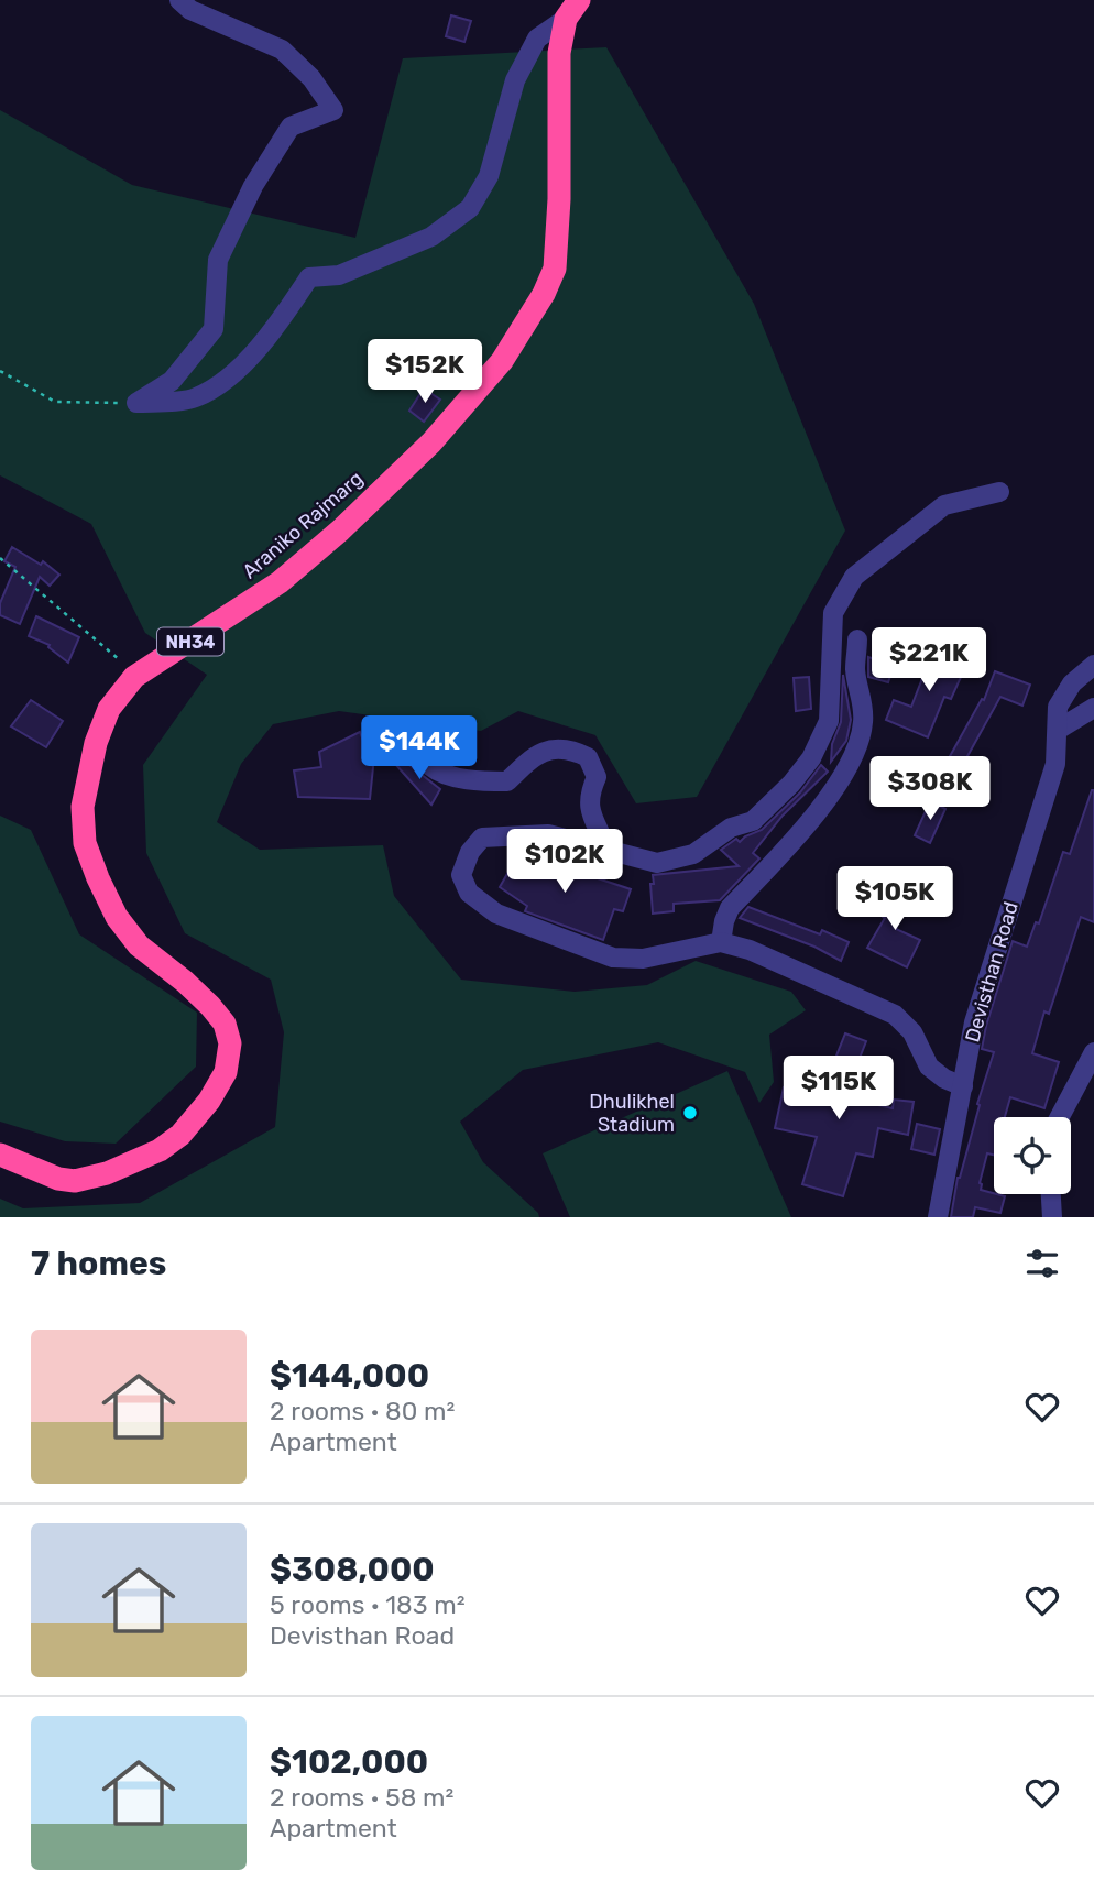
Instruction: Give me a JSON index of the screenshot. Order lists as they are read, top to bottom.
{
  "streets": {
    "highway": ["Araniko Rajmarg", "NH34"],
    "street": ["Devisthan Road"]
  },
  "places": ["Dhulikhel Stadium"],
  "page": {
    "price": [
      "$152K",
      "$221K",
      "$144K",
      "$308K",
      "$102K",
      "$105K",
      "$115K"
    ],
    "heading": "7 homes",
    "list": [
      {
        "name": "$144,000",
        "note": "2 rooms · 80 m² · Apartment"
      },
      {
        "name": "$308,000",
        "note": "5 rooms · 183 m² · Devisthan Road"
      },
      {
        "name": "$102,000",
        "note": "2 rooms · 58 m² · Apartment"
      }
    ]
  }
}
